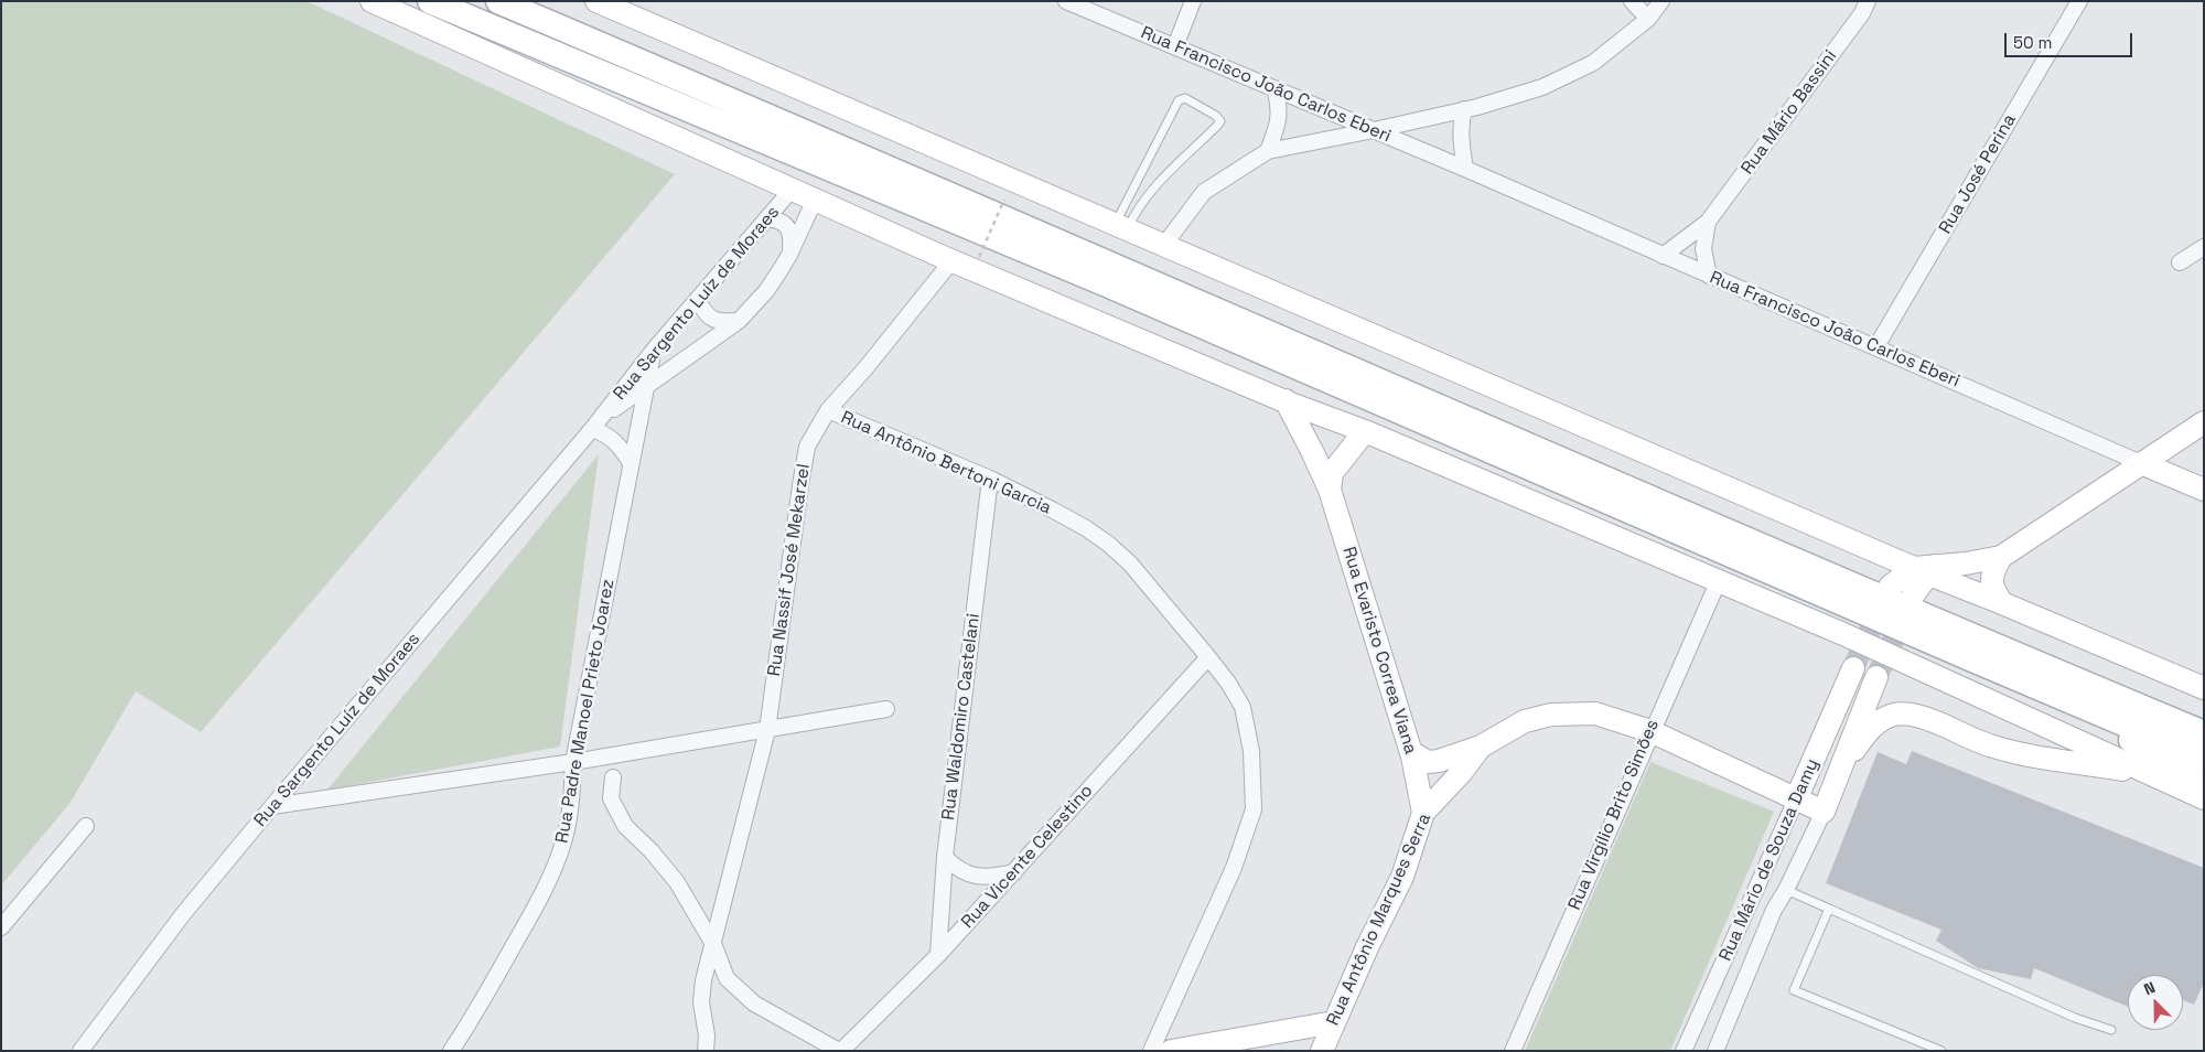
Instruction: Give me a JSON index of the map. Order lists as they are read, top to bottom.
{
  "streets": {
    "main road": [
      "Rua Francisco João Carlos Eberi",
      "Rua Evaristo Correa Viana",
      "Rua Mário de Souza Damy",
      "Rua Antônio Marques Serra"
    ],
    "street": [
      "Rua Mário Bassini",
      "Rua José Perina",
      "Rua Sargento Luíz de Moraes",
      "Rua Antônio Bertoni Garcia",
      "Rua Nassif José Mekarzel",
      "Rua Padre Manoel Prieto Joarez",
      "Rua Waldomiro Castelani",
      "Rua Virgílio Brito Simões",
      "Rua Vicente Celestino"
    ]
  },
  "crossings": [
    ["Rua Francisco João Carlos Eberi", "Rua Mário Bassini"],
    ["Rua Francisco João Carlos Eberi", "Rua José Perina"],
    ["Rua Sargento Luíz de Moraes", "Rua Padre Manoel Prieto Joarez"],
    ["Rua Antônio Bertoni Garcia", "Rua Nassif José Mekarzel"],
    ["Rua Antônio Bertoni Garcia", "Rua Waldomiro Castelani"],
    ["Rua Antônio Bertoni Garcia", "Rua Vicente Celestino"],
    ["Rua Evaristo Correa Viana", "Rua Antônio Marques Serra"],
    ["Rua Waldomiro Castelani", "Rua Vicente Celestino"],
    ["Rua Virgílio Brito Simões", "Rua Antônio Marques Serra"],
    ["Rua Mário de Souza Damy", "Rua Antônio Marques Serra"]
  ],
  "scale_bar": "50 m",
  "north": "top left"
}
